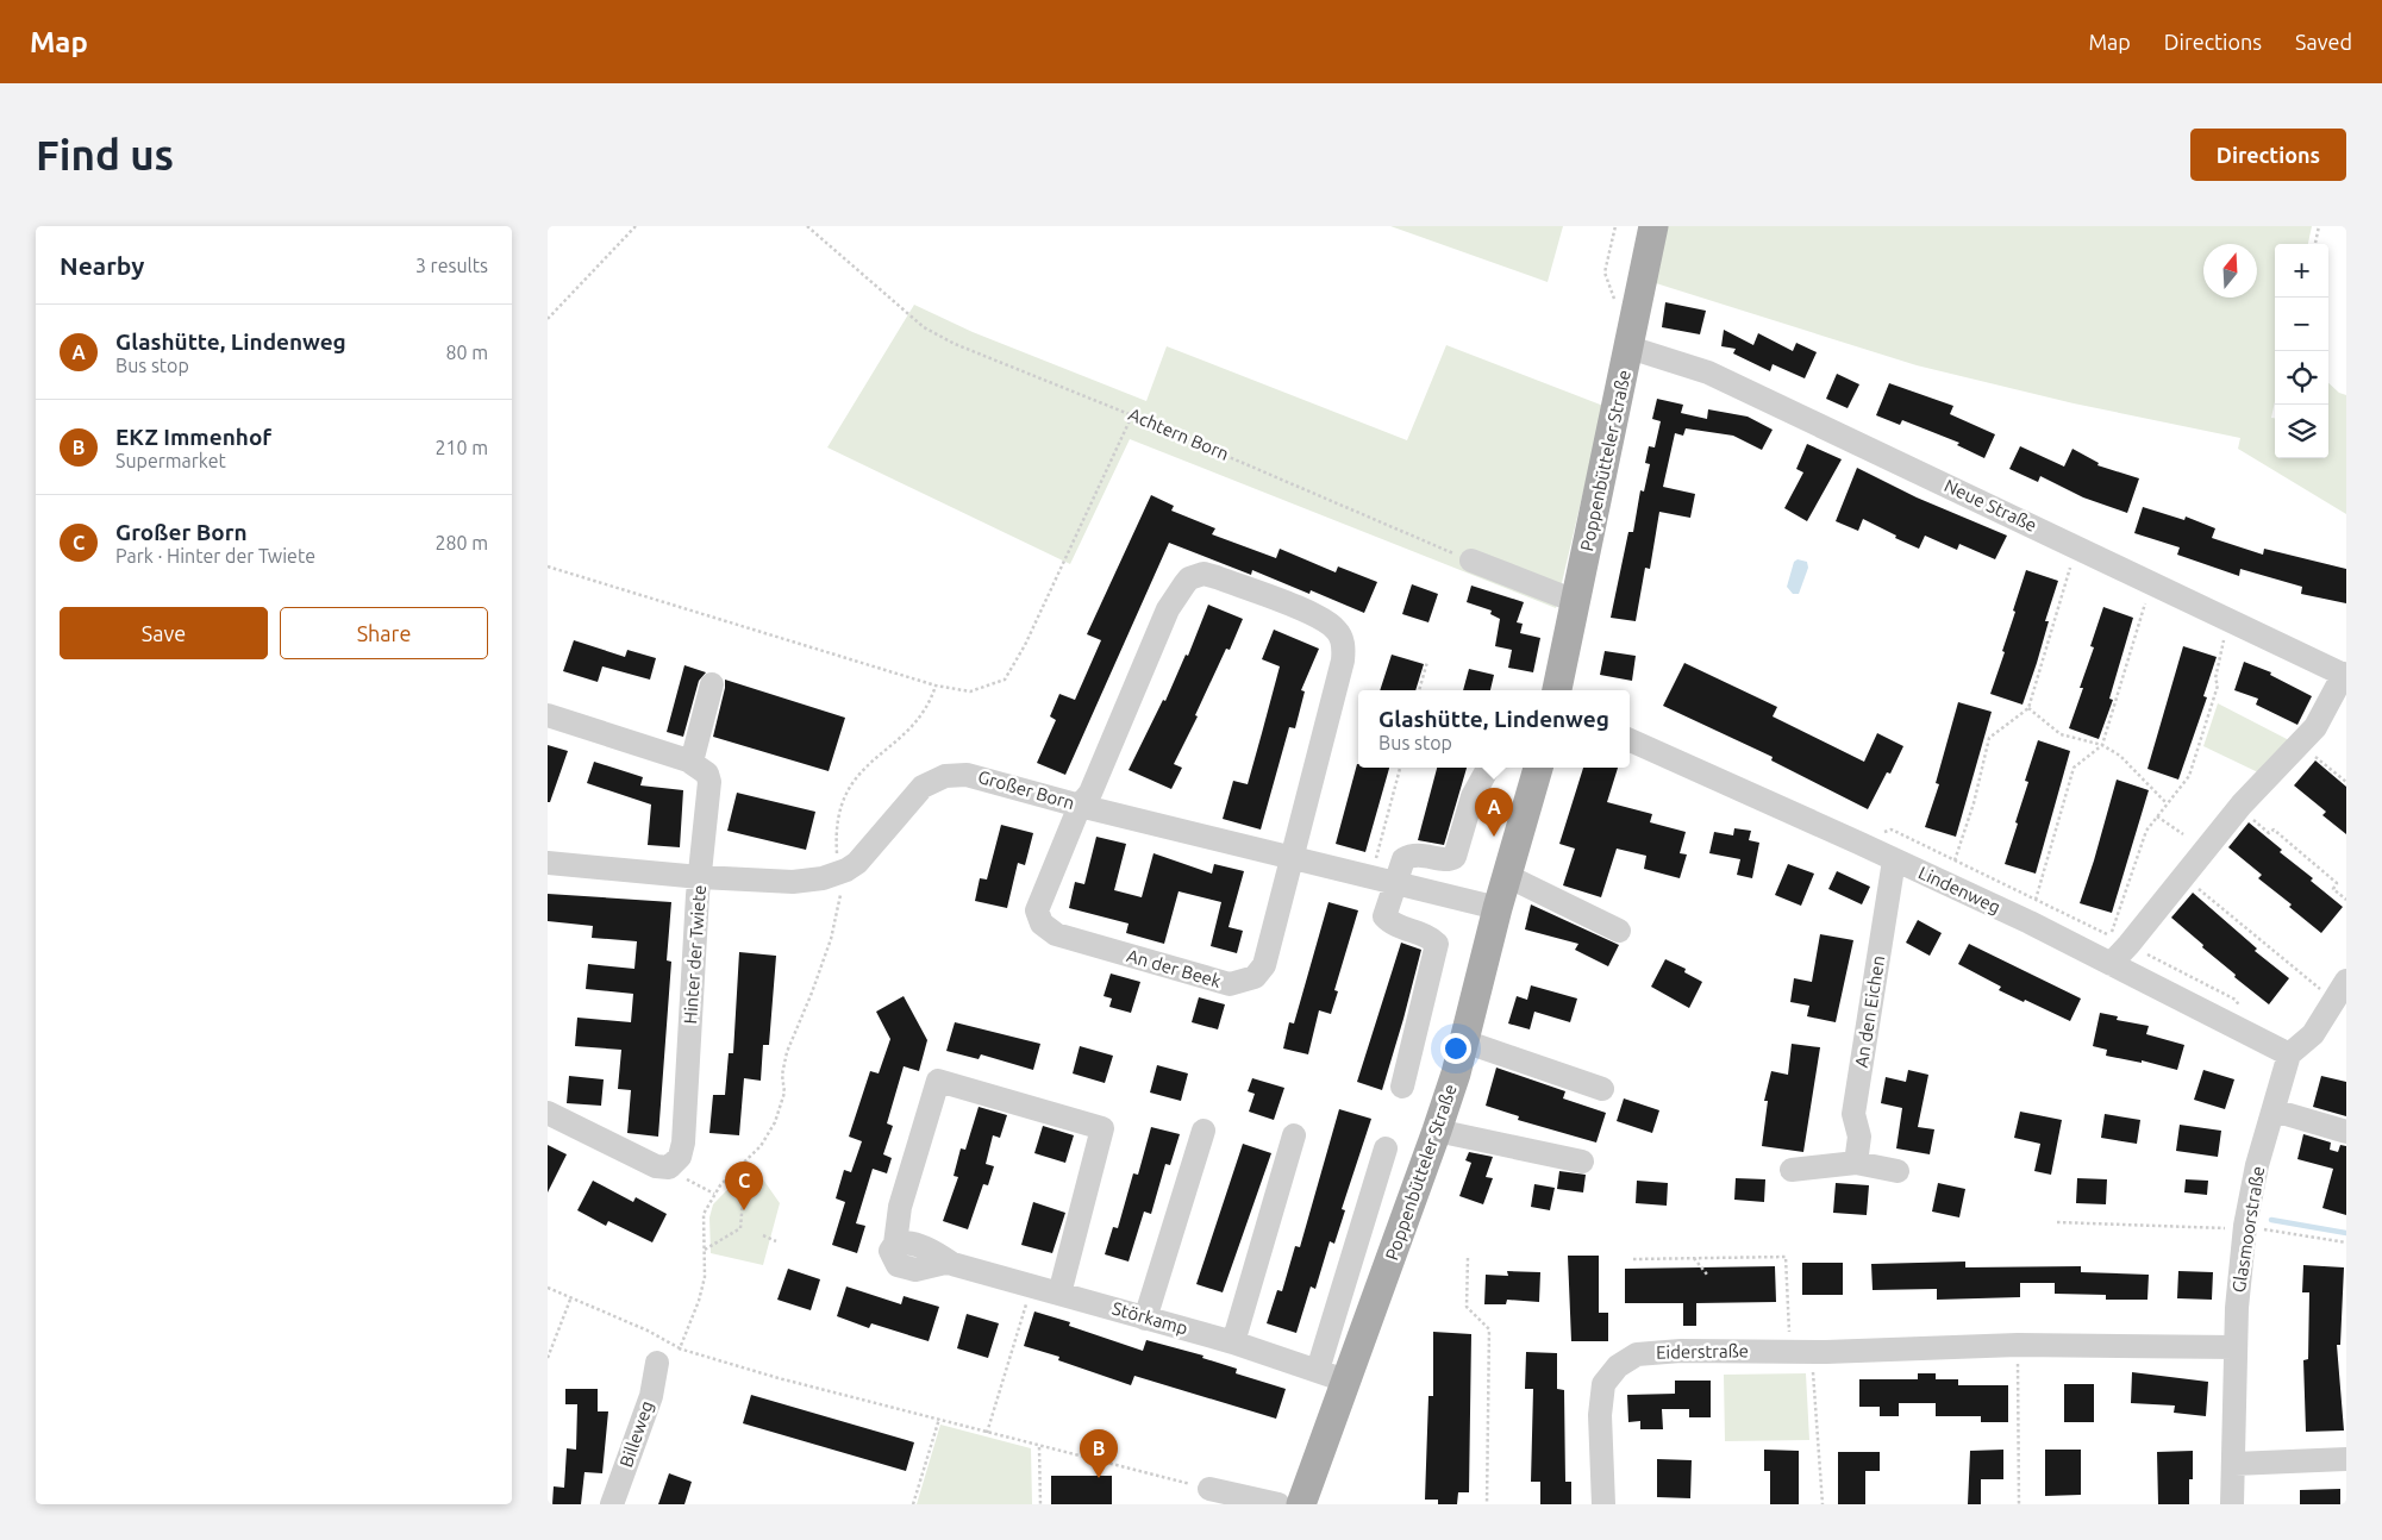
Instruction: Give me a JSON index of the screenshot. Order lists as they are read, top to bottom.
{
  "streets": {
    "main road": ["Poppenbütteler Straße"],
    "street": [
      "Neue Straße",
      "Großer Born",
      "Lindenweg",
      "Hinter der Twiete",
      "An der Beek",
      "An den Eichen",
      "Glasmoorstraße",
      "Störkamp",
      "Eiderstraße",
      "Billeweg"
    ],
    "path": ["Achtern Born"]
  },
  "crossings": [
    ["Poppenbütteler Straße", "Neue Straße"],
    ["Poppenbütteler Straße", "Großer Born"],
    ["Poppenbütteler Straße", "Störkamp"],
    ["Großer Born", "Hinter der Twiete"],
    ["Großer Born", "An der Beek"],
    ["Lindenweg", "An den Eichen"],
    ["Lindenweg", "Glasmoorstraße"],
    ["Glasmoorstraße", "Eiderstraße"]
  ],
  "north": "top",
  "page": {
    "header": "Map",
    "nav": ["Map", "Directions", "Saved"],
    "buttons": [
      "Directions",
      ["Save", "Share"]
    ],
    "title": "Find us",
    "heading": ["Nearby", "3 results"],
    "map_buttons": ["+", "−"],
    "list": [
      {
        "mark": "A",
        "name": "Glashütte, Lindenweg",
        "note": "Bus stop",
        "value": "80 m"
      },
      {
        "mark": "B",
        "name": "EKZ Immenhof",
        "note": "Supermarket",
        "value": "210 m"
      },
      {
        "mark": "C",
        "name": "Großer Born",
        "note": "Park · Hinter der Twiete",
        "value": "280 m"
      }
    ],
    "popup": ["Glashütte, Lindenweg", "Bus stop"],
    "pins": ["A", "C", "B"]
  }
}
